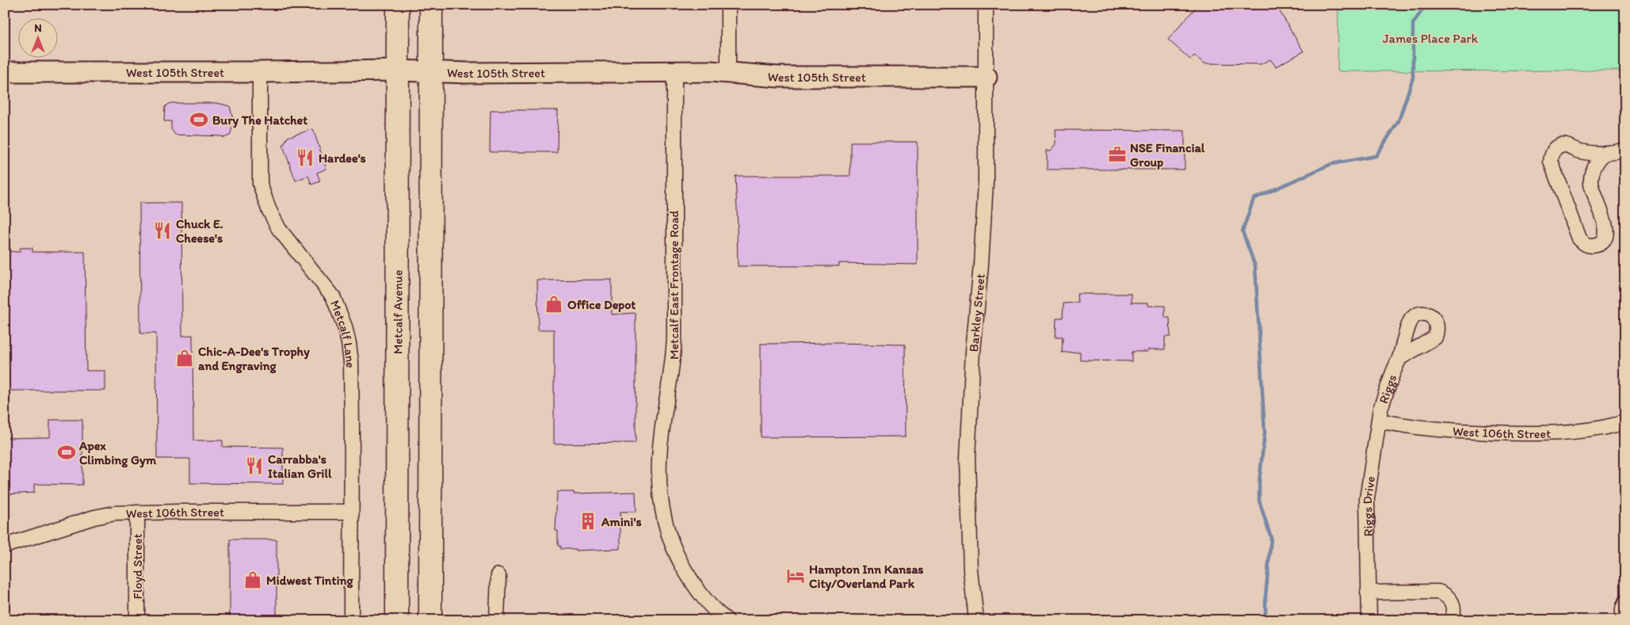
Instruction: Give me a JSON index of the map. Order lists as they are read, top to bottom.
{
  "streets": {
    "main road": ["Metcalf Avenue"],
    "street": [
      "West 105th Street",
      "Metcalf East Frontage Road",
      "Barkley Street",
      "Metcalf Lane",
      "Riggs",
      "West 106th Street",
      "Riggs Drive",
      "Floyd Street"
    ]
  },
  "crossings": [
    ["West 105th Street", "Metcalf East Frontage Road"],
    ["West 105th Street", "Metcalf Avenue"],
    ["West 105th Street", "Barkley Street"],
    ["West 105th Street", "Metcalf Lane"],
    ["Metcalf Lane", "West 106th Street"],
    ["Riggs", "West 106th Street"],
    ["Riggs", "Riggs Drive"],
    ["West 106th Street", "Riggs Drive"],
    ["West 106th Street", "Floyd Street"]
  ],
  "parks": ["James Place Park"],
  "places": {
    "sports": ["Bury The Hatchet", "Apex Climbing Gym"],
    "office": ["NSE Financial Group"],
    "restaurant": ["Hardee's", "Chuck E. Cheese's", "Carrabba's Italian Grill"],
    "shop": ["Office Depot", "Chic-A-Dee's Trophy and Engraving", "Midwest Tinting"],
    "building": ["Amini's"],
    "hotel": ["Hampton Inn Kansas City/Overland Park"]
  },
  "north": "top"
}
